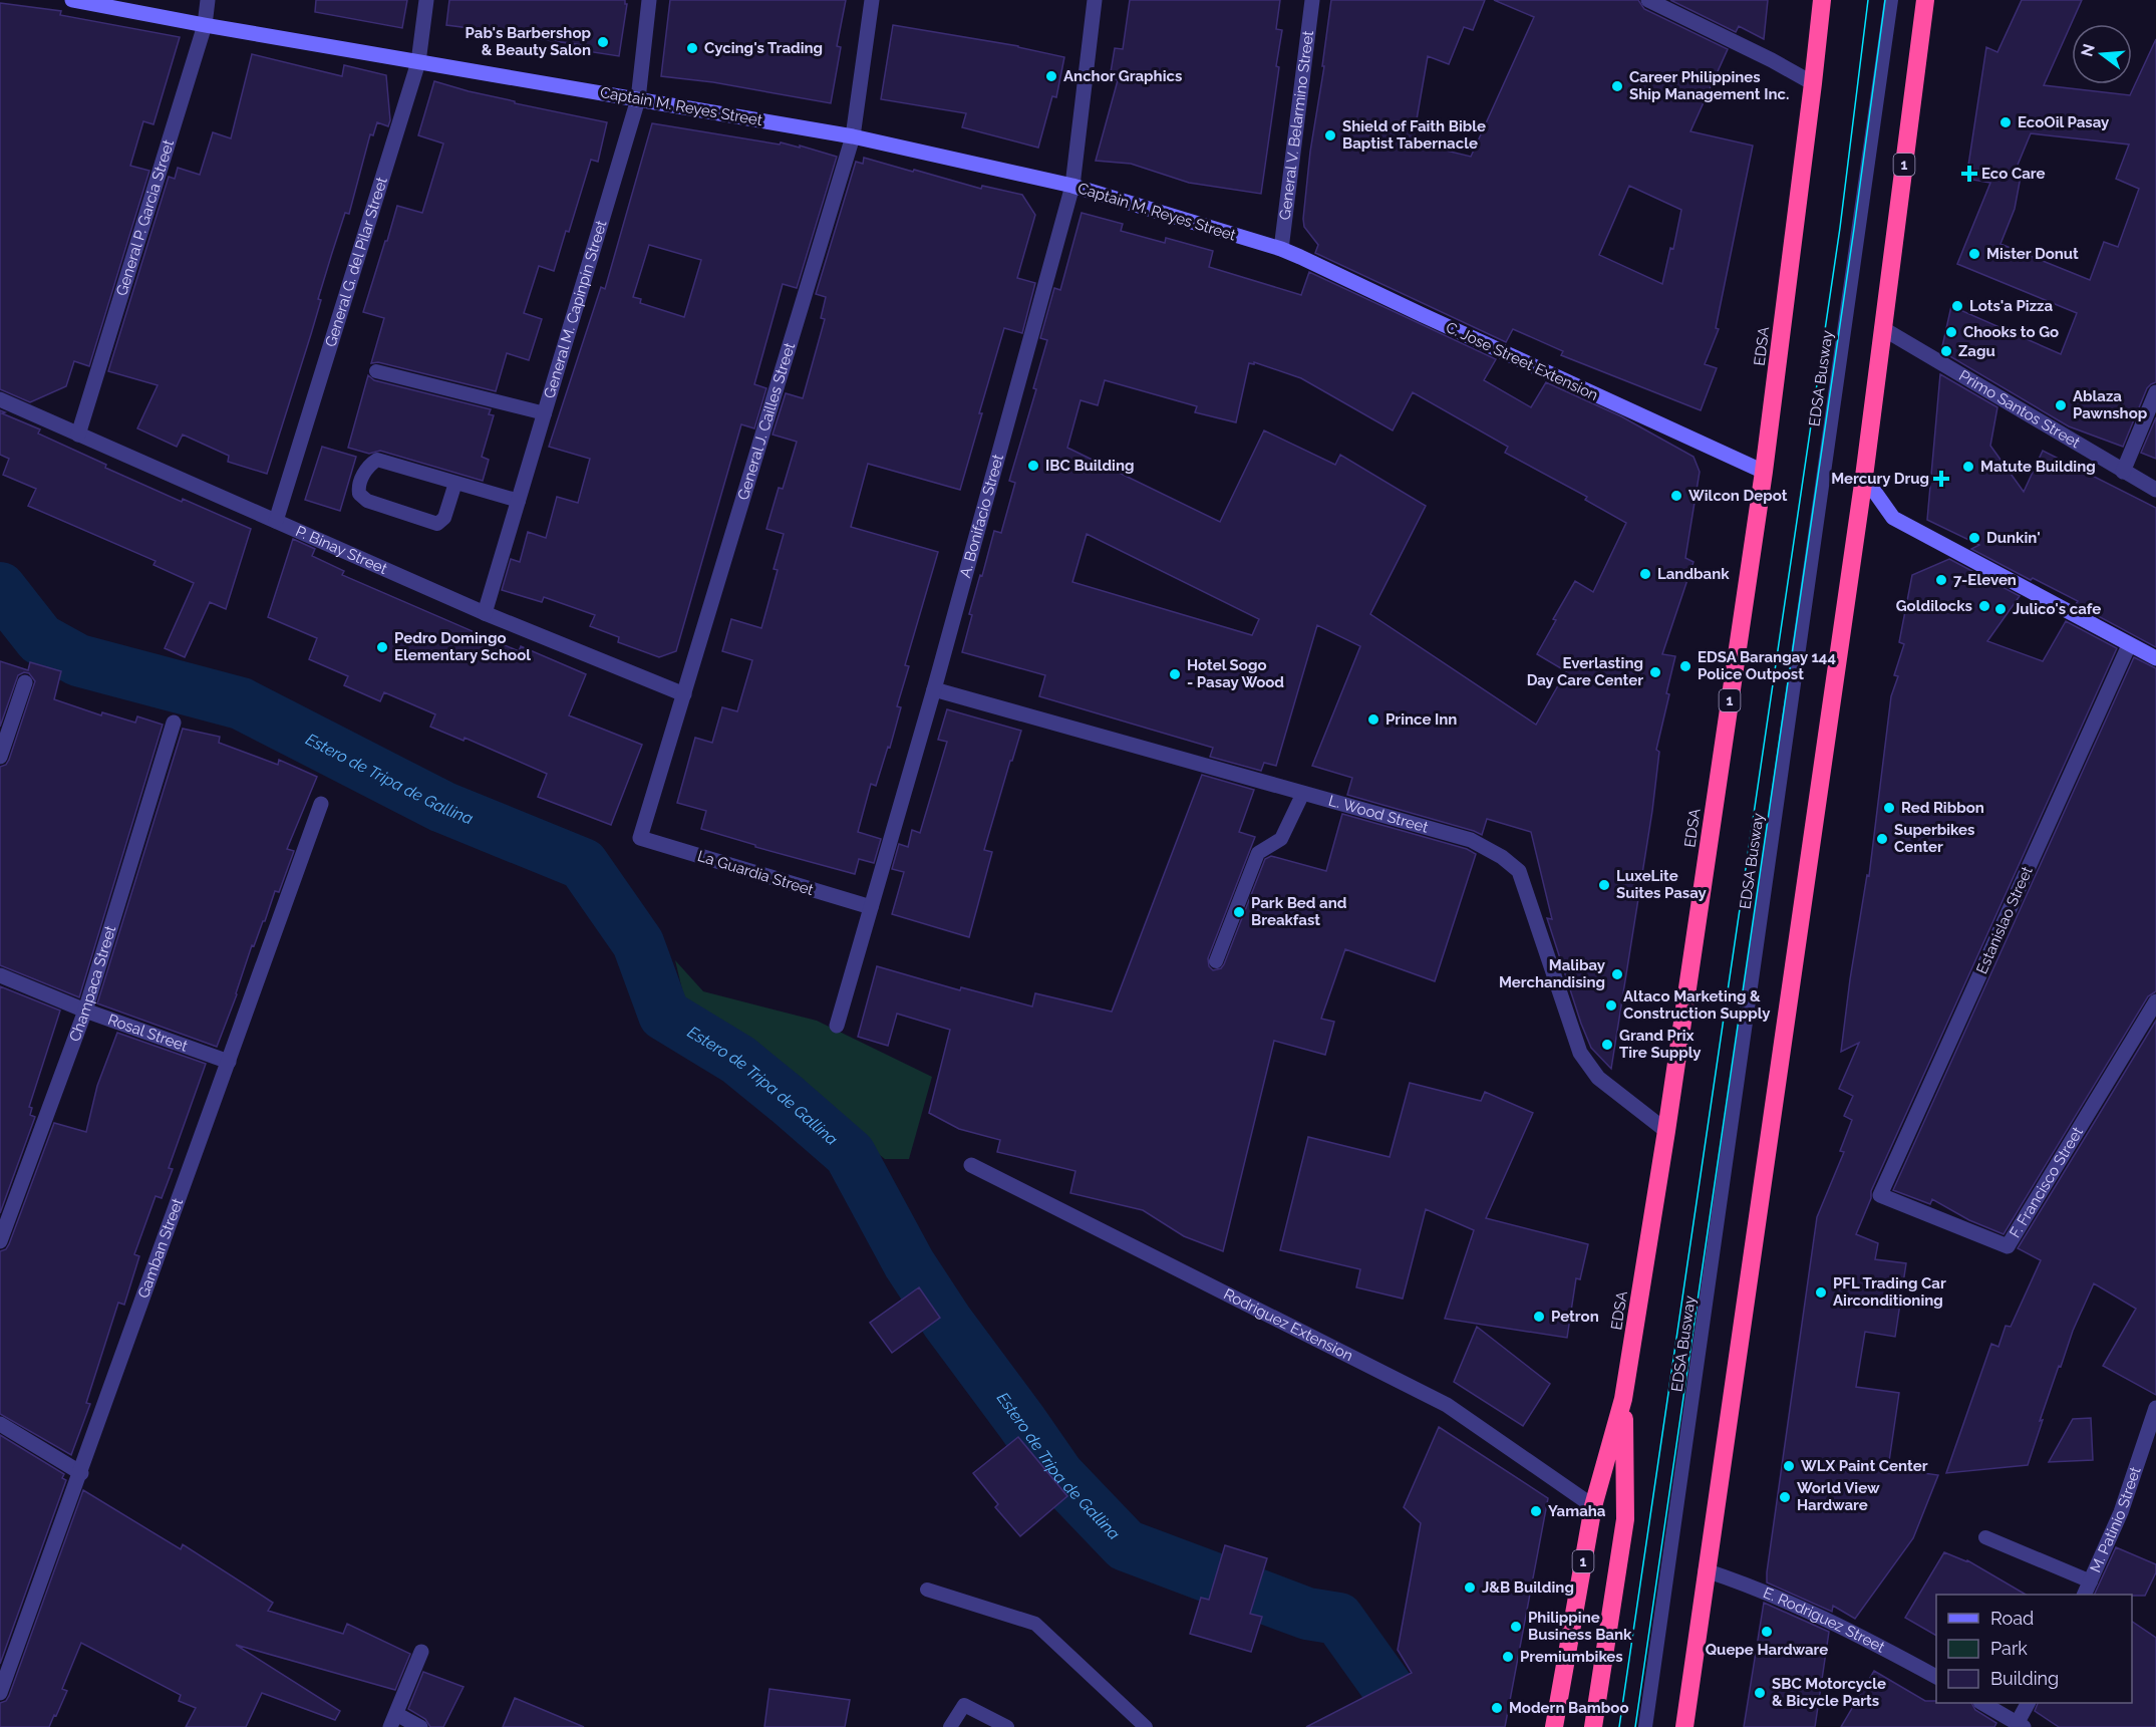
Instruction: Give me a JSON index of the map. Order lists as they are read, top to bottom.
{
  "streets": {
    "highway": ["1", "EDSA"],
    "street": [
      "Captain M. Reyes Street",
      "General V. Belarmino Street",
      "General P. Garcia Street",
      "General G. del Pilar Street",
      "General M. Capinpin Street",
      "C. Jose Street Extension",
      "Primo Santos Street",
      "General J. Cailles Street",
      "A. Bonifacio Street",
      "P. Binay Street",
      "L. Wood Street",
      "La Guardia Street",
      "Estanislao Street",
      "Champaca Street",
      "Rosal Street",
      "F. Francisco Street",
      "Gamban Street",
      "Rodriguez Extension",
      "M. Patinio Street",
      "E. Rodriguez Street"
    ],
    "lane": ["EDSA Busway"]
  },
  "crossings": [
    ["Captain M. Reyes Street", "General V. Belarmino Street"],
    ["Captain M. Reyes Street", "General P. Garcia Street"],
    ["Captain M. Reyes Street", "General G. del Pilar Street"],
    ["Captain M. Reyes Street", "General M. Capinpin Street"],
    ["Captain M. Reyes Street", "C. Jose Street Extension"],
    ["Captain M. Reyes Street", "General J. Cailles Street"],
    ["Captain M. Reyes Street", "A. Bonifacio Street"],
    ["General V. Belarmino Street", "C. Jose Street Extension"],
    ["1", "Primo Santos Street"],
    ["1", "E. Rodriguez Street"],
    ["General P. Garcia Street", "P. Binay Street"],
    ["General G. del Pilar Street", "P. Binay Street"],
    ["General M. Capinpin Street", "P. Binay Street"],
    ["EDSA", "C. Jose Street Extension"],
    ["EDSA", "L. Wood Street"],
    ["EDSA", "Rodriguez Extension"],
    ["General J. Cailles Street", "P. Binay Street"],
    ["General J. Cailles Street", "La Guardia Street"],
    ["A. Bonifacio Street", "L. Wood Street"],
    ["A. Bonifacio Street", "La Guardia Street"],
    ["Estanislao Street", "F. Francisco Street"],
    ["Champaca Street", "Rosal Street"],
    ["Rosal Street", "Gamban Street"]
  ],
  "water": ["Estero de Tripa de Gallina"],
  "places": {
    "other": [
      "Pab's Barbershop & Beauty Salon",
      "Cycing's Trading",
      "Anchor Graphics",
      "Career Philippines Ship Management Inc.",
      "EcoOil Pasay",
      "Shield of Faith Bible Baptist Tabernacle",
      "Mister Donut",
      "Lots'a Pizza",
      "Chooks to Go",
      "Zagu",
      "Ablaza Pawnshop",
      "IBC Building",
      "Matute Building",
      "Wilcon Depot",
      "Dunkin'",
      "Landbank",
      "7-Eleven",
      "Goldilocks",
      "Julico's cafe",
      "Pedro Domingo Elementary School",
      "EDSA Barangay 144 Police Outpost",
      "Everlasting Day Care Center",
      "Hotel Sogo - Pasay Wood",
      "Prince Inn",
      "Red Ribbon",
      "Superbikes Center",
      "LuxeLite Suites Pasay",
      "Park Bed and Breakfast",
      "Malibay Merchandising",
      "Altaco Marketing & Construction Supply",
      "Grand Prix Tire Supply",
      "PFL Trading Car Airconditioning",
      "Petron",
      "WLX Paint Center",
      "World View Hardware",
      "Yamaha",
      "J&B Building",
      "Philippine Business Bank",
      "Quepe Hardware",
      "Premiumbikes",
      "SBC Motorcycle & Bicycle Parts",
      "Modern Bamboo"
    ],
    "health": ["Eco Care", "Mercury Drug"]
  },
  "legend": ["Road", "Park", "Building"],
  "north": "left"
}
